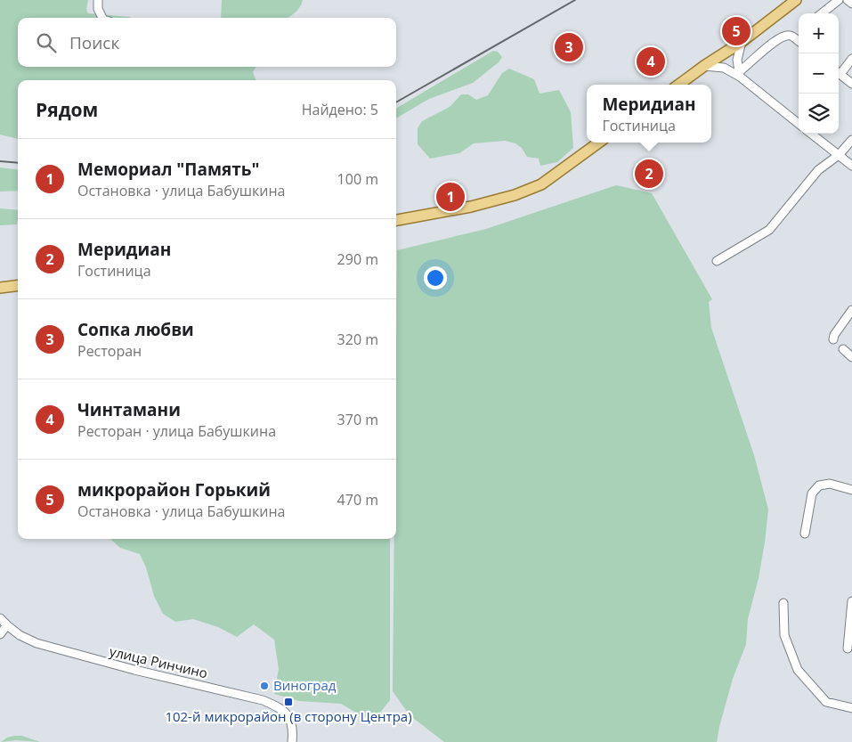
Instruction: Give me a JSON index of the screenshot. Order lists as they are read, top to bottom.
{
  "streets": {
    "street": ["улица Ринчино"]
  },
  "places": {
    "other": ["Виноград"],
    "transit": ["102-й микрорайон (в сторону Центра)"]
  },
  "page": {
    "map_buttons": ["+", "−"],
    "pins": [
      "5",
      "3",
      "4",
      "2",
      "1"
    ],
    "search": "Поиск",
    "heading": ["Рядом", "Найдено: 5"],
    "popup": ["Меридиан", "Гостиница"],
    "list": [
      {
        "mark": "1",
        "name": "Мемориал \"Память\"",
        "note": "Остановка · улица Бабушкина",
        "value": "100 m"
      },
      {
        "mark": "2",
        "name": "Меридиан",
        "note": "Гостиница",
        "value": "290 m"
      },
      {
        "mark": "3",
        "name": "Сопка любви",
        "note": "Ресторан",
        "value": "320 m"
      },
      {
        "mark": "4",
        "name": "Чинтамани",
        "note": "Ресторан · улица Бабушкина",
        "value": "370 m"
      },
      {
        "mark": "5",
        "name": "микрорайон Горький",
        "note": "Остановка · улица Бабушкина",
        "value": "470 m"
      }
    ]
  }
}
